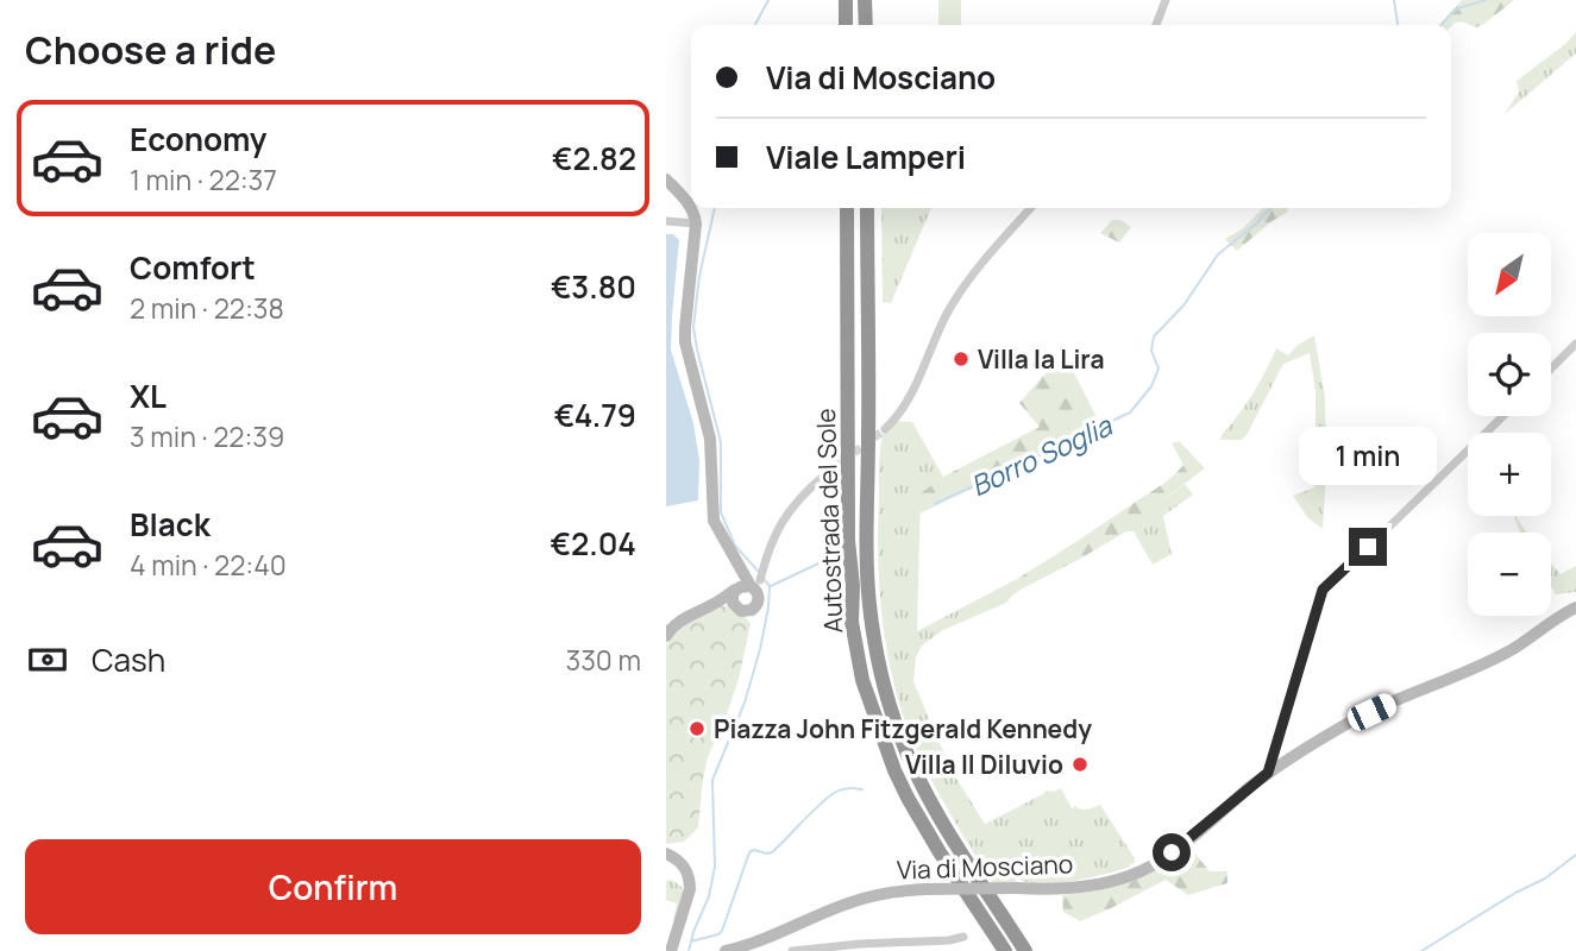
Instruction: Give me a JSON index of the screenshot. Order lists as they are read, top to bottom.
{
  "streets": {
    "highway": ["Autostrada del Sole"],
    "main road": ["Via di Mosciano"]
  },
  "water": ["Borro Soglia"],
  "places": ["Villa la Lira", "Piazza John Fitzgerald Kennedy", "Villa Il Diluvio"],
  "north": "bottom left",
  "page": {
    "heading": "Choose a ride",
    "banner": ["Via di Mosciano", "Viale Lamperi"],
    "list": [
      {
        "name": "Economy",
        "note": "1 min · 22:37",
        "value": "€2.82"
      },
      {
        "name": "Comfort",
        "note": "2 min · 22:38",
        "value": "€3.80"
      },
      {
        "name": "XL",
        "note": "3 min · 22:39",
        "value": "€4.79"
      },
      {
        "name": "Black",
        "note": "4 min · 22:40",
        "value": "€2.04"
      }
    ],
    "map_buttons": ["+", "−"],
    "bubble": "1 min",
    "pay": ["Cash", "330 m"],
    "buttons": "Confirm"
  }
}
